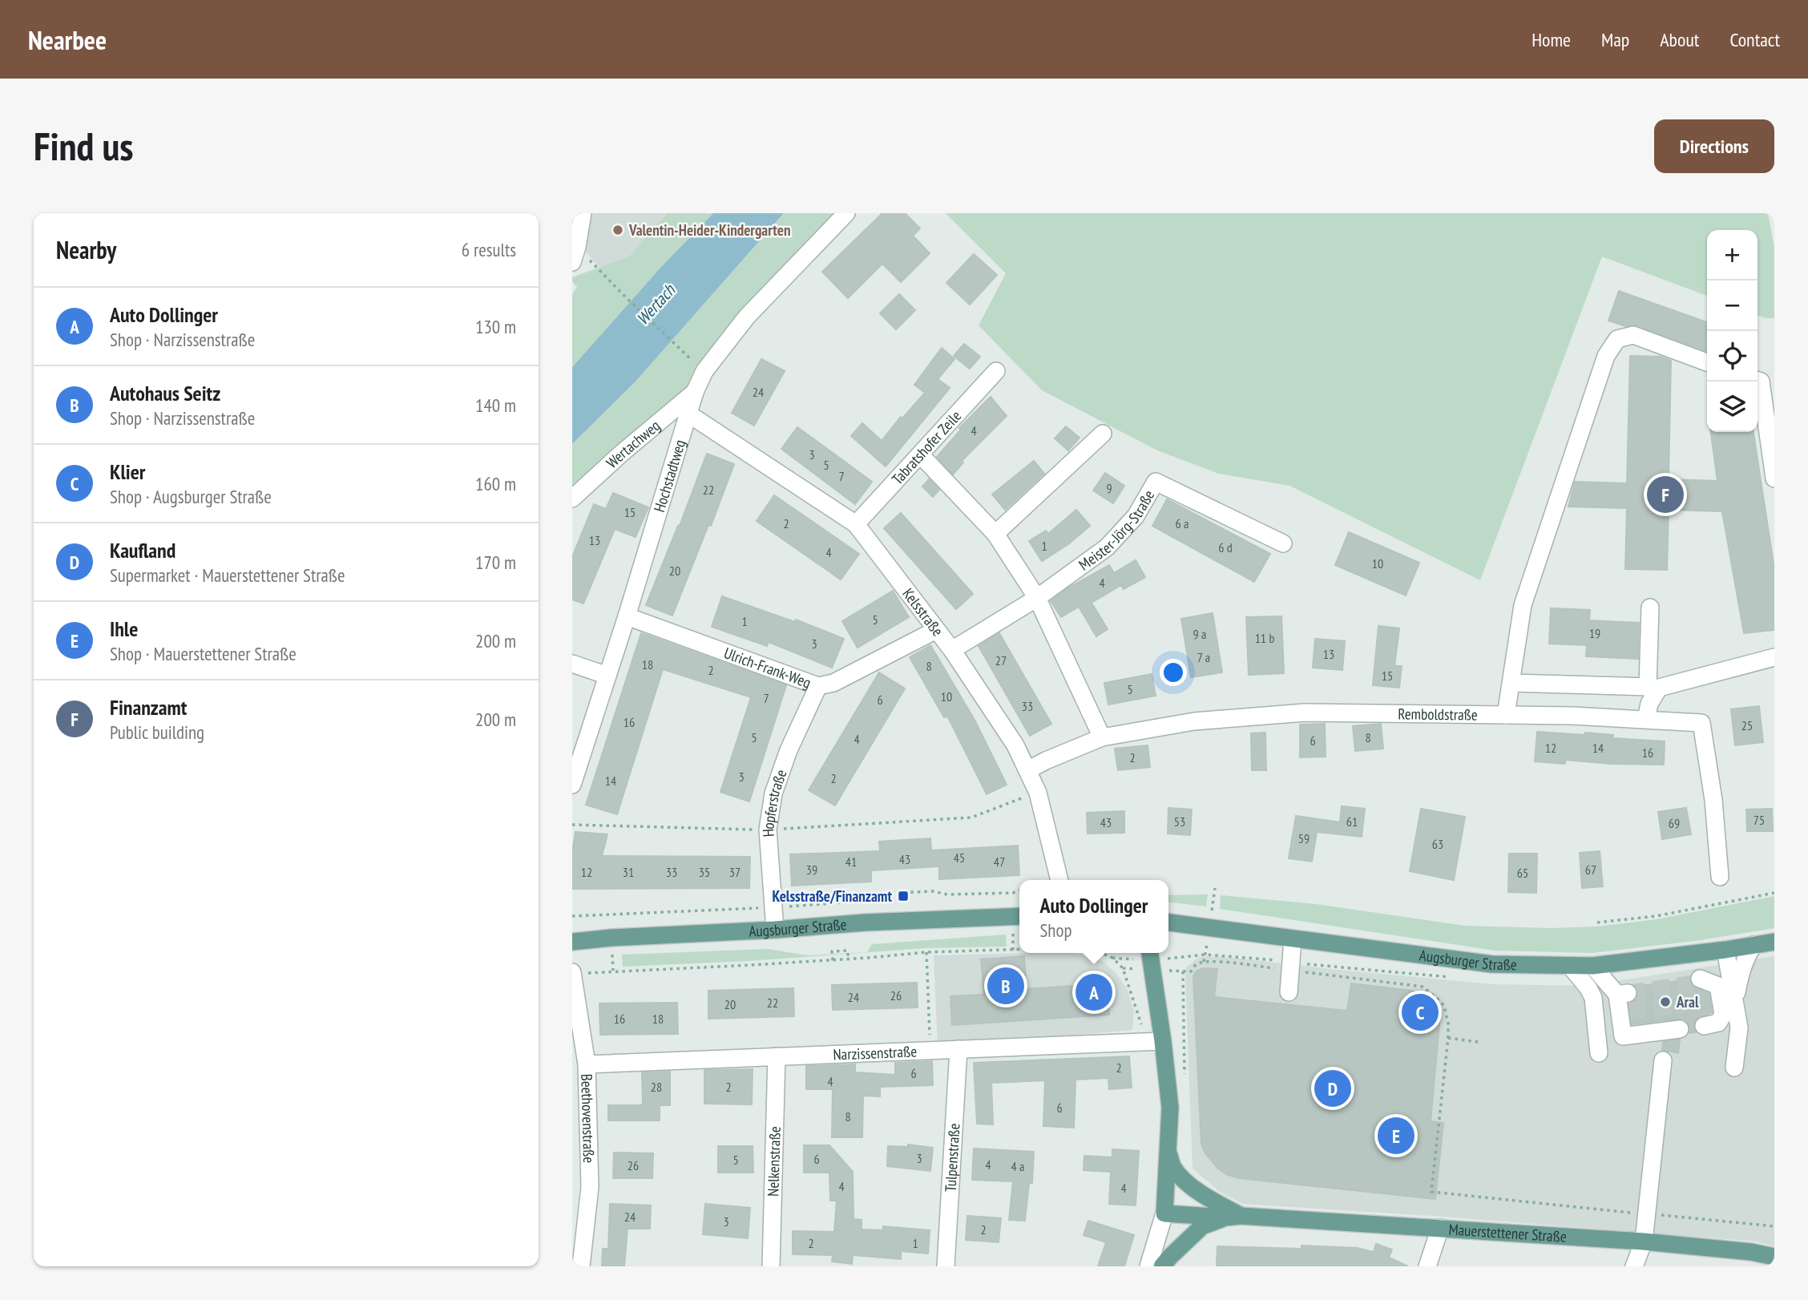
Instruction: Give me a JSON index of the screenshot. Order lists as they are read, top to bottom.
{
  "streets": {
    "main road": ["Augsburger Straße", "Mauerstettener Straße"],
    "street": [
      "Wertachweg",
      "Tabratshofer Zeile",
      "Hochstadtweg",
      "Meister-Jörg-Straße",
      "Kelsstraße",
      "Ulrich-Frank-Weg",
      "Remboldstraße",
      "Hopferstraße",
      "Narzissenstraße",
      "Beethovenstraße",
      "Tulpenstraße",
      "Nelkenstraße"
    ]
  },
  "crossings": [
    ["Wertachweg", "Hochstadtweg"],
    ["Tabratshofer Zeile", "Kelsstraße"],
    ["Hochstadtweg", "Kelsstraße"],
    ["Hochstadtweg", "Ulrich-Frank-Weg"],
    ["Meister-Jörg-Straße", "Kelsstraße"],
    ["Kelsstraße", "Ulrich-Frank-Weg"],
    ["Kelsstraße", "Remboldstraße"],
    ["Ulrich-Frank-Weg", "Hopferstraße"],
    ["Hopferstraße", "Augsburger Straße"],
    ["Narzissenstraße", "Beethovenstraße"],
    ["Narzissenstraße", "Tulpenstraße"],
    ["Narzissenstraße", "Nelkenstraße"],
    ["Narzissenstraße", "Mauerstettener Straße"]
  ],
  "water": ["Wertach"],
  "places": {
    "other": ["Valentin-Heider-Kindergarten", "Aral"],
    "transit": ["Kelsstraße/Finanzamt"]
  },
  "house_numbers": [
    "24",
    "4",
    "3",
    "5",
    "7",
    "9",
    "22",
    "15",
    "2",
    "6 a",
    "13",
    "1",
    "6 d",
    "4",
    "10",
    "20",
    "4",
    "5",
    "1",
    "19",
    "9 a",
    "11 b",
    "3",
    "13",
    "7 a",
    "27",
    "18",
    "8",
    "2",
    "15",
    "5",
    "10",
    "7",
    "6",
    "33",
    "16",
    "25",
    "5",
    "8",
    "4",
    "6",
    "12",
    "14",
    "16",
    "2",
    "3",
    "2",
    "14",
    "75",
    "53",
    "61",
    "43",
    "69",
    "59",
    "63",
    "45",
    "43",
    "41",
    "47",
    "39",
    "67",
    "12",
    "31",
    "33",
    "35",
    "37",
    "65",
    "26",
    "24",
    "22",
    "20",
    "16",
    "18",
    "2",
    "6",
    "4",
    "28",
    "2",
    "6",
    "8",
    "3",
    "6",
    "5",
    "4",
    "26",
    "4 a",
    "4",
    "4",
    "24",
    "3",
    "2",
    "2",
    "1"
  ],
  "page": {
    "header": "Nearbee",
    "nav": [
      "Home",
      "Map",
      "About",
      "Contact"
    ],
    "buttons": "Directions",
    "title": "Find us",
    "heading": ["Nearby", "6 results"],
    "map_buttons": ["+", "−"],
    "list": [
      {
        "mark": "A",
        "name": "Auto Dollinger",
        "note": "Shop · Narzissenstraße",
        "value": "130 m"
      },
      {
        "mark": "B",
        "name": "Autohaus Seitz",
        "note": "Shop · Narzissenstraße",
        "value": "140 m"
      },
      {
        "mark": "C",
        "name": "Klier",
        "note": "Shop · Augsburger Straße",
        "value": "160 m"
      },
      {
        "mark": "D",
        "name": "Kaufland",
        "note": "Supermarket · Mauerstettener Straße",
        "value": "170 m"
      },
      {
        "mark": "E",
        "name": "Ihle",
        "note": "Shop · Mauerstettener Straße",
        "value": "200 m"
      },
      {
        "mark": "F",
        "name": "Finanzamt",
        "note": "Public building",
        "value": "200 m"
      }
    ],
    "pins": [
      "F",
      "B",
      "A",
      "C",
      "D",
      "E"
    ],
    "popup": ["Auto Dollinger", "Shop"]
  }
}
